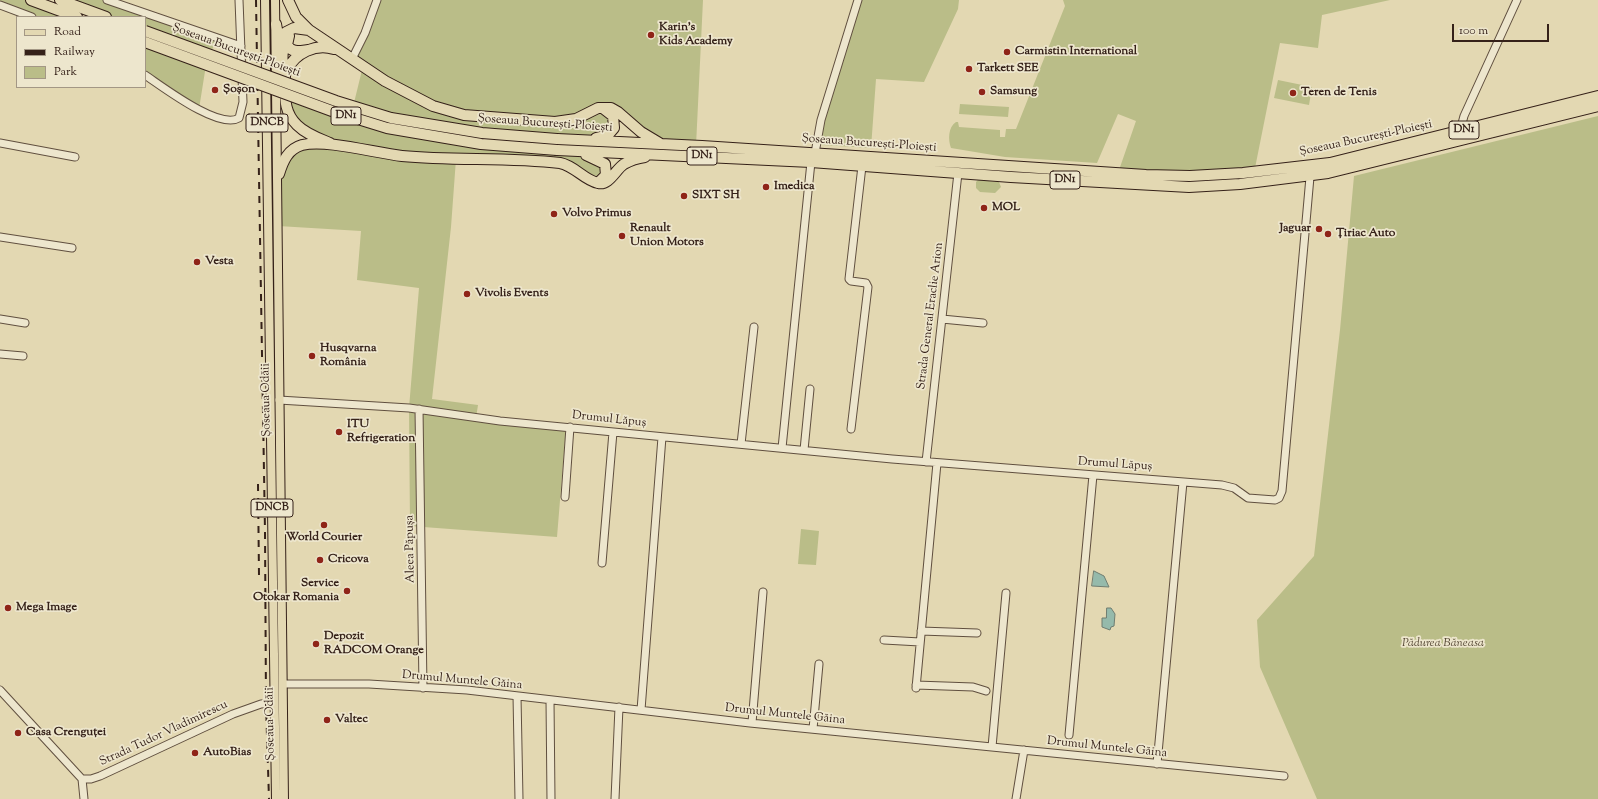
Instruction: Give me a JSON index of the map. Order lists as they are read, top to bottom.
{
  "streets": {
    "highway": ["Șoseaua București-Ploiești", "DN1"],
    "main road": ["DNCB", "Șoseaua Odăii"],
    "street": [
      "Strada General Eraclie Arion",
      "Drumul Lăpuș",
      "Aleea Păpușa",
      "Drumul Muntele Găina",
      "Strada Tudor Vladimirescu"
    ]
  },
  "crossings": [
    ["Șoseaua București-Ploiești", "Strada General Eraclie Arion"],
    ["Șoseaua București-Ploiești", "Drumul Lăpuș"],
    ["Strada General Eraclie Arion", "Drumul Lăpuș"],
    ["Șoseaua Odăii", "Drumul Lăpuș"],
    ["Șoseaua Odăii", "Drumul Muntele Găina"],
    ["Șoseaua Odăii", "Strada Tudor Vladimirescu"],
    ["Drumul Lăpuș", "Aleea Păpușa"],
    ["Aleea Păpușa", "Drumul Muntele Găina"]
  ],
  "parks": ["Pădurea Băneasa"],
  "places": [
    "Karin's Kids Academy",
    "Carmistin International",
    "Tarkett SEE",
    "Șoșon",
    "Samsung",
    "Teren de Tenis",
    "Imedica",
    "SIXT SH",
    "MOL",
    "Volvo Primus",
    "Jaguar",
    "Țiriac Auto",
    "Renault Union Motors",
    "Vesta",
    "Vivolis Events",
    "Husqvarna România",
    "ITU Refrigeration",
    "World Courier",
    "Cricova",
    "Service Otokar Romania",
    "Mega Image",
    "Depozit RADCOM Orange",
    "Valtec",
    "Casa Crenguței",
    "AutoBias"
  ],
  "legend": ["Road", "Railway", "Park"],
  "scale_bar": "100 m"
}
